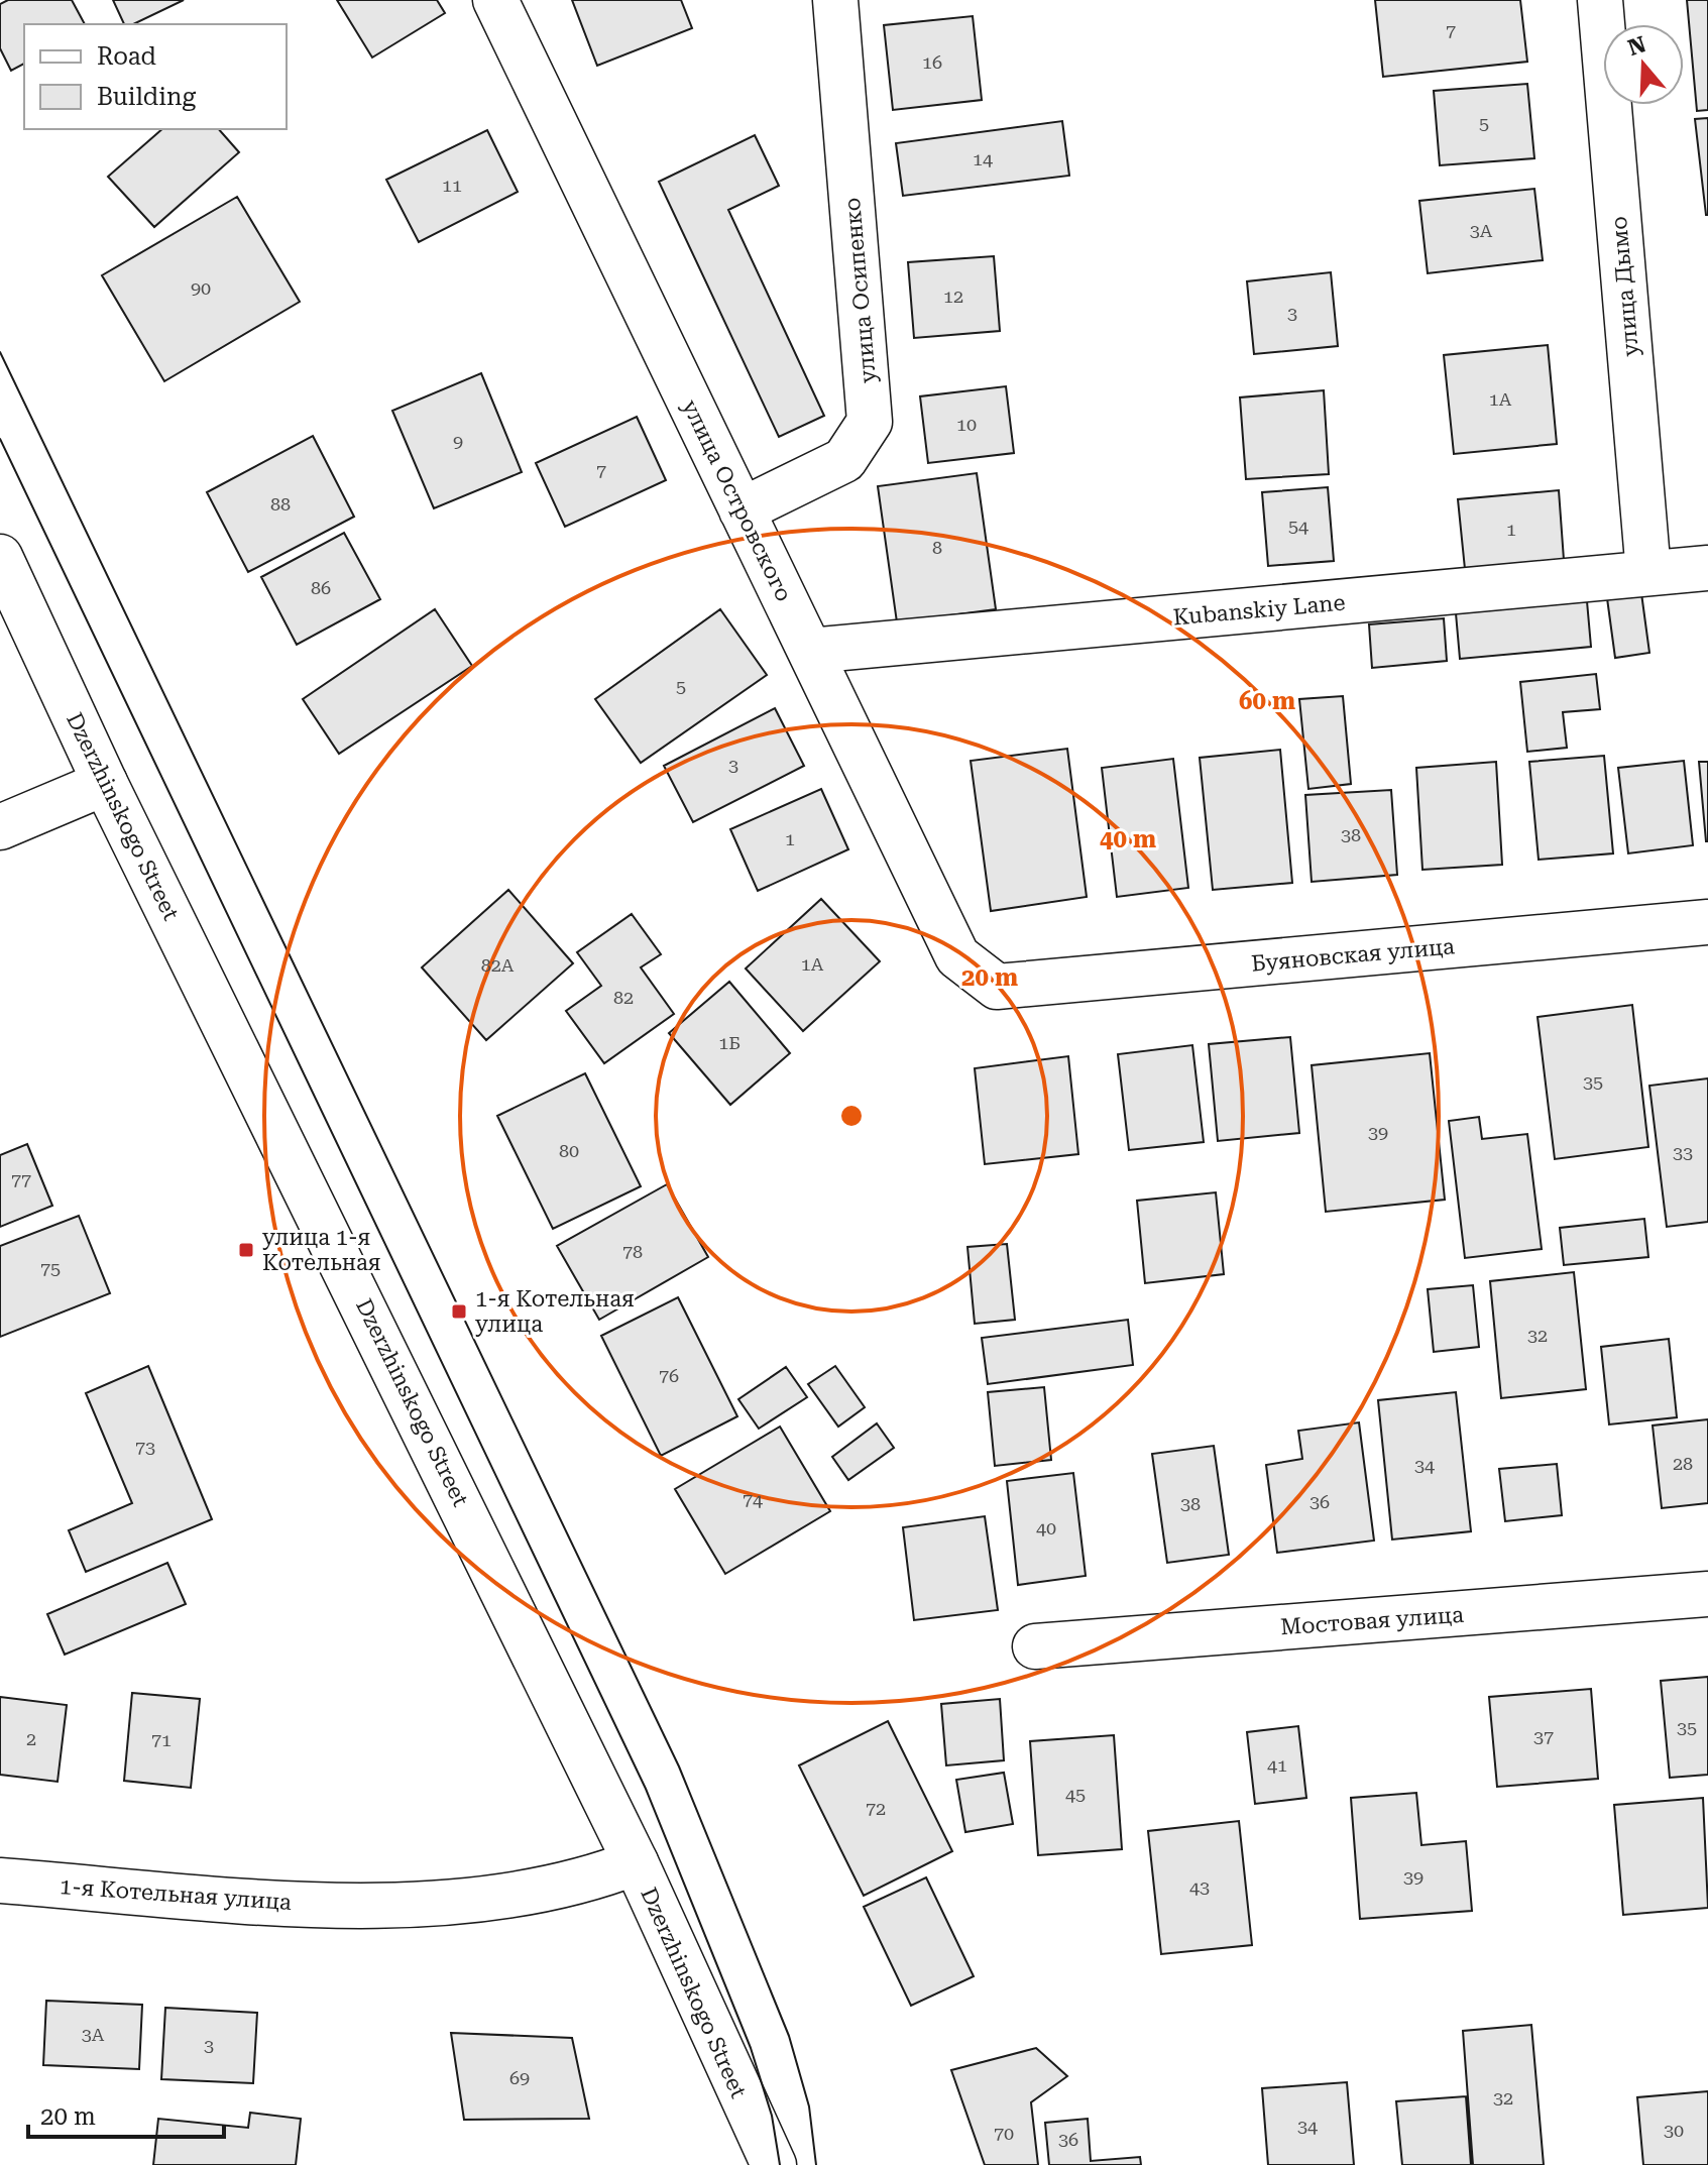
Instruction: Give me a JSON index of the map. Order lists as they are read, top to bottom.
{
  "streets": {
    "street": [
      "улица Дымо",
      "улица Осипенко",
      "улица Островского",
      "Kubanskiy Lane",
      "Dzerzhinskogo Street",
      "Буяновская улица",
      "Мостовая улица",
      "1-я Котельная улица"
    ]
  },
  "crossings": [
    ["улица Дымо", "Kubanskiy Lane"],
    ["улица Осипенко", "улица Островского"],
    ["улица Островского", "Kubanskiy Lane"],
    ["улица Островского", "Буяновская улица"],
    ["Dzerzhinskogo Street", "1-я Котельная улица"]
  ],
  "places": {
    "transit": ["улица 1-я Котельная", "1-я Котельная улица"]
  },
  "house_numbers": [
    "7",
    "16",
    "5",
    "14",
    "11",
    "3А",
    "90",
    "12",
    "3",
    "1А",
    "10",
    "9",
    "7",
    "88",
    "54",
    "1",
    "8",
    "86",
    "5",
    "3",
    "38",
    "1",
    "1А",
    "82А",
    "82",
    "1Б",
    "35",
    "39",
    "80",
    "33",
    "77",
    "78",
    "75",
    "32",
    "76",
    "73",
    "28",
    "34",
    "74",
    "36",
    "38",
    "40",
    "35",
    "37",
    "2",
    "71",
    "41",
    "45",
    "72",
    "39",
    "43",
    "3А",
    "3",
    "69",
    "32",
    "34",
    "30",
    "70",
    "36"
  ],
  "legend": ["Road", "Building"],
  "scale_bar": "20 m",
  "north": "top",
  "rings": ["60 m", "40 m", "20 m"]
}
